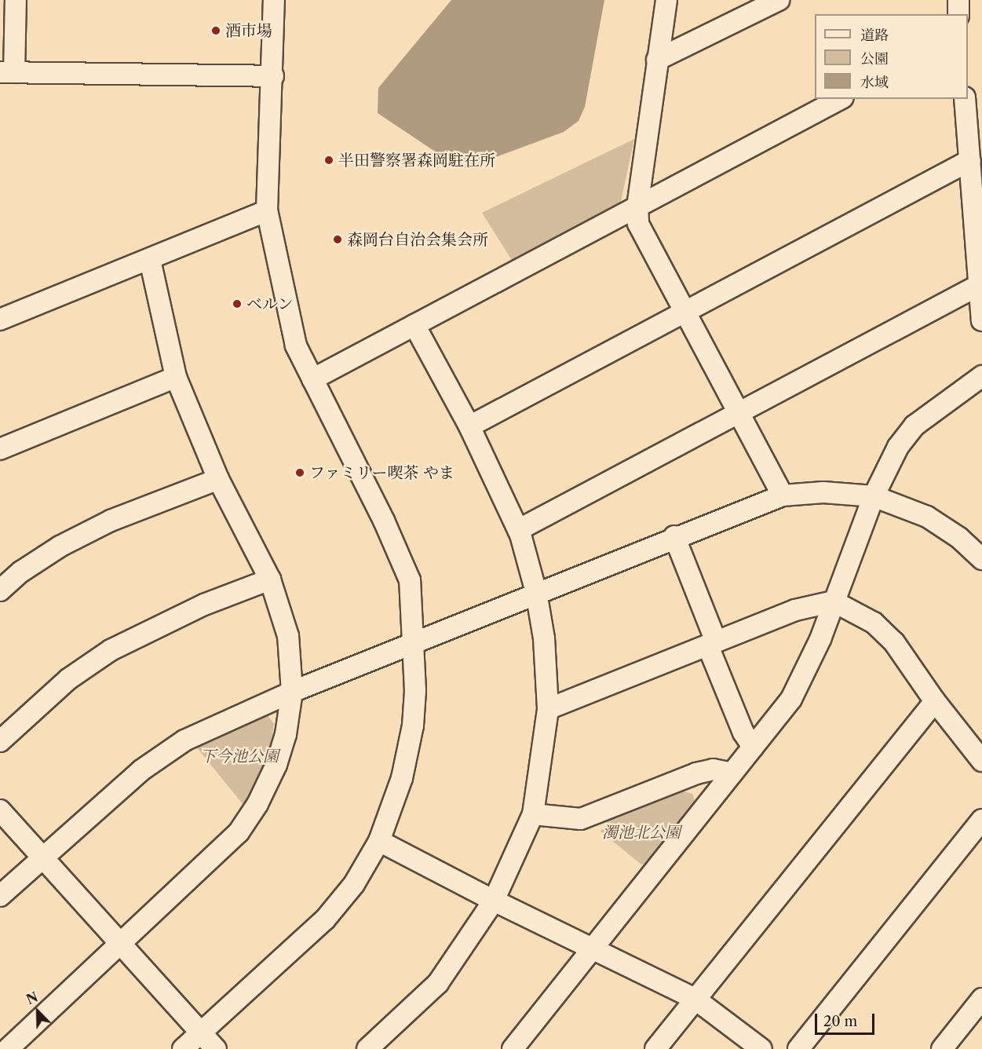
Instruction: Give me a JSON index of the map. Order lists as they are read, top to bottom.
{
  "parks": ["下今池公園", "濁池北公園"],
  "places": [
    "酒市場",
    "半田警察署森岡駐在所",
    "森岡台自治会集会所",
    "ベルン",
    "ファミリー喫茶 やま"
  ],
  "legend": ["道路", "公園", "水域"],
  "scale_bar": "20 m",
  "north": "top left"
}
